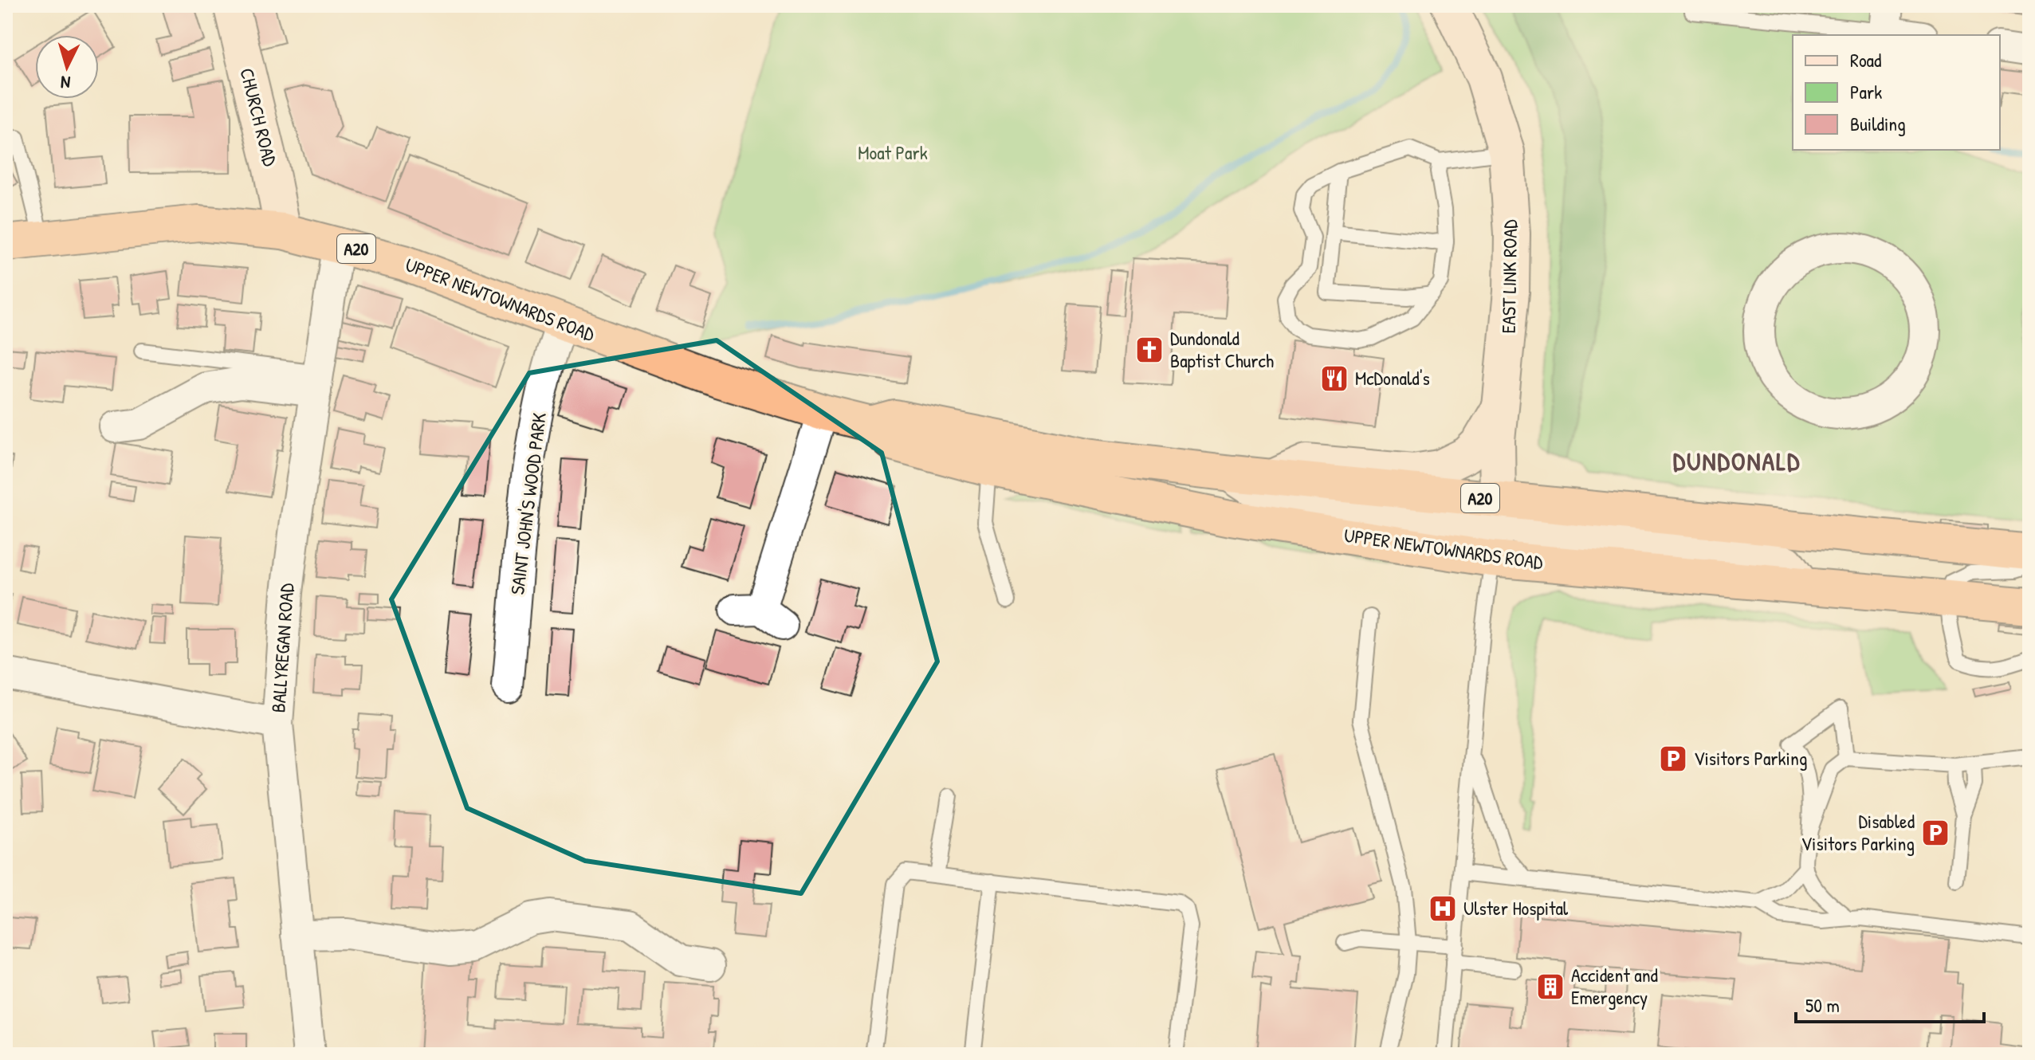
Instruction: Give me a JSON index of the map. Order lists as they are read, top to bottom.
{
  "streets": {
    "highway": ["A20", "UPPER NEWTOWNARDS ROAD"],
    "street": [
      "CHURCH ROAD",
      "EAST LINK ROAD",
      "SAINT JOHN'S WOOD PARK",
      "BALLYREGAN ROAD"
    ]
  },
  "crossings": [
    ["CHURCH ROAD", "UPPER NEWTOWNARDS ROAD"],
    ["EAST LINK ROAD", "UPPER NEWTOWNARDS ROAD"],
    ["UPPER NEWTOWNARDS ROAD", "SAINT JOHN'S WOOD PARK"],
    ["UPPER NEWTOWNARDS ROAD", "BALLYREGAN ROAD"]
  ],
  "districts": ["DUNDONALD"],
  "parks": ["Moat Park"],
  "places": {
    "church": ["Dundonald Baptist Church"],
    "restaurant": ["McDonald's"],
    "parking": ["Visitors Parking", "Disabled Visitors Parking"],
    "hospital": ["Ulster Hospital"],
    "building": ["Accident and Emergency"]
  },
  "legend": ["Road", "Park", "Building"],
  "scale_bar": "50 m",
  "north": "bottom"
}
